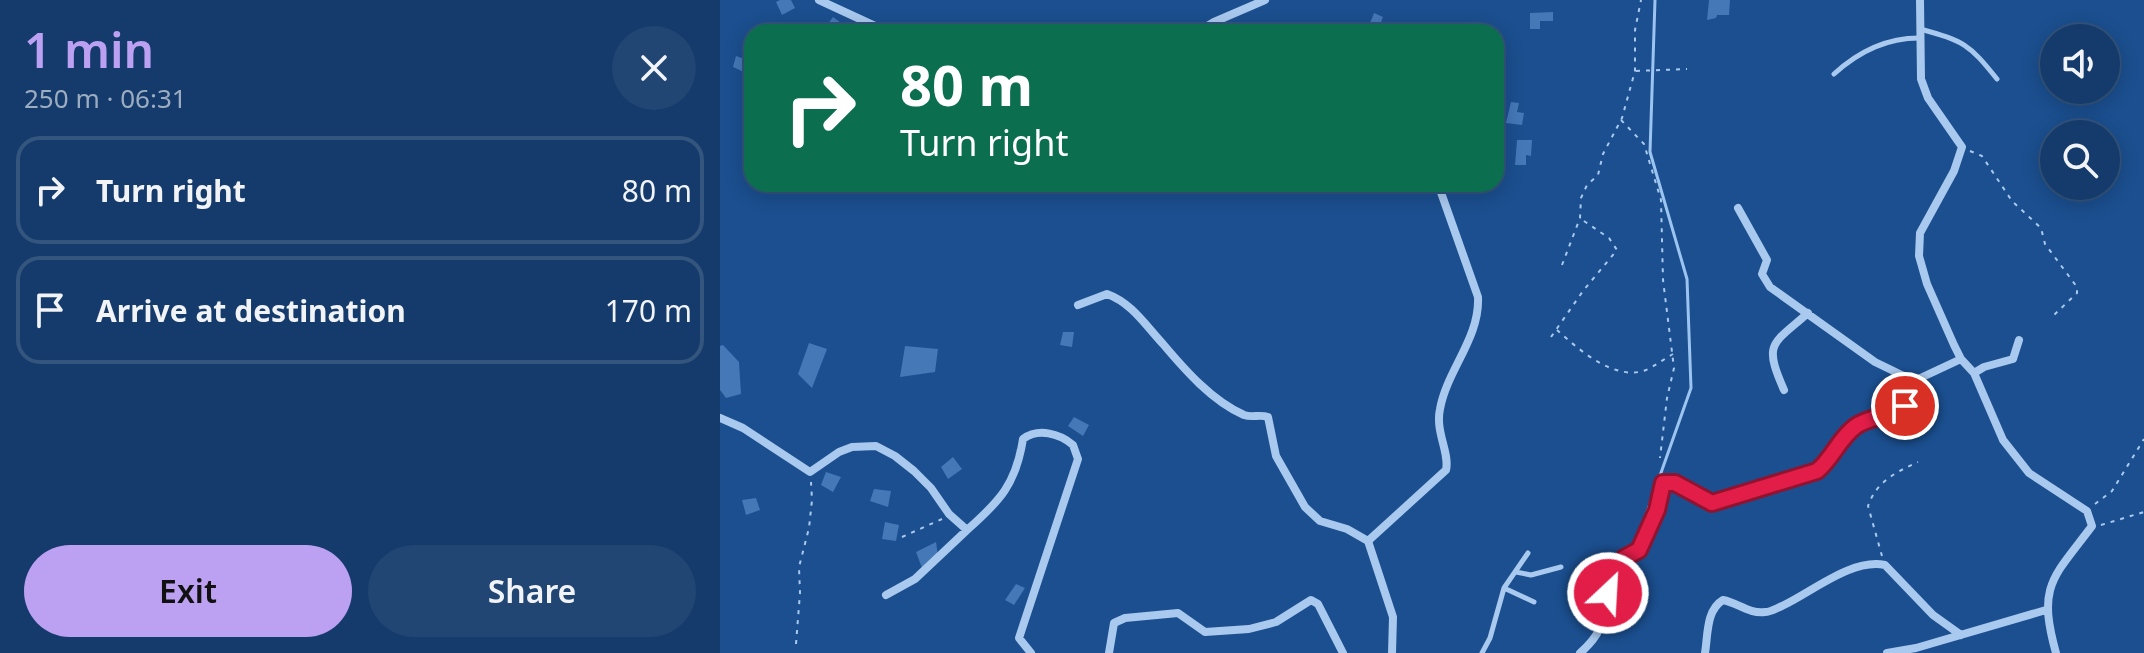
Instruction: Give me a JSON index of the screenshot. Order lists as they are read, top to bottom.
{
  "page": {
    "heading": ["1 min", "250 m · 06:31"],
    "turn": ["80 m", "Turn right"],
    "list": [
      {
        "name": "Turn right",
        "value": "80 m"
      },
      {
        "name": "Arrive at destination",
        "value": "170 m"
      }
    ],
    "buttons": ["Exit", "Share"]
  }
}
